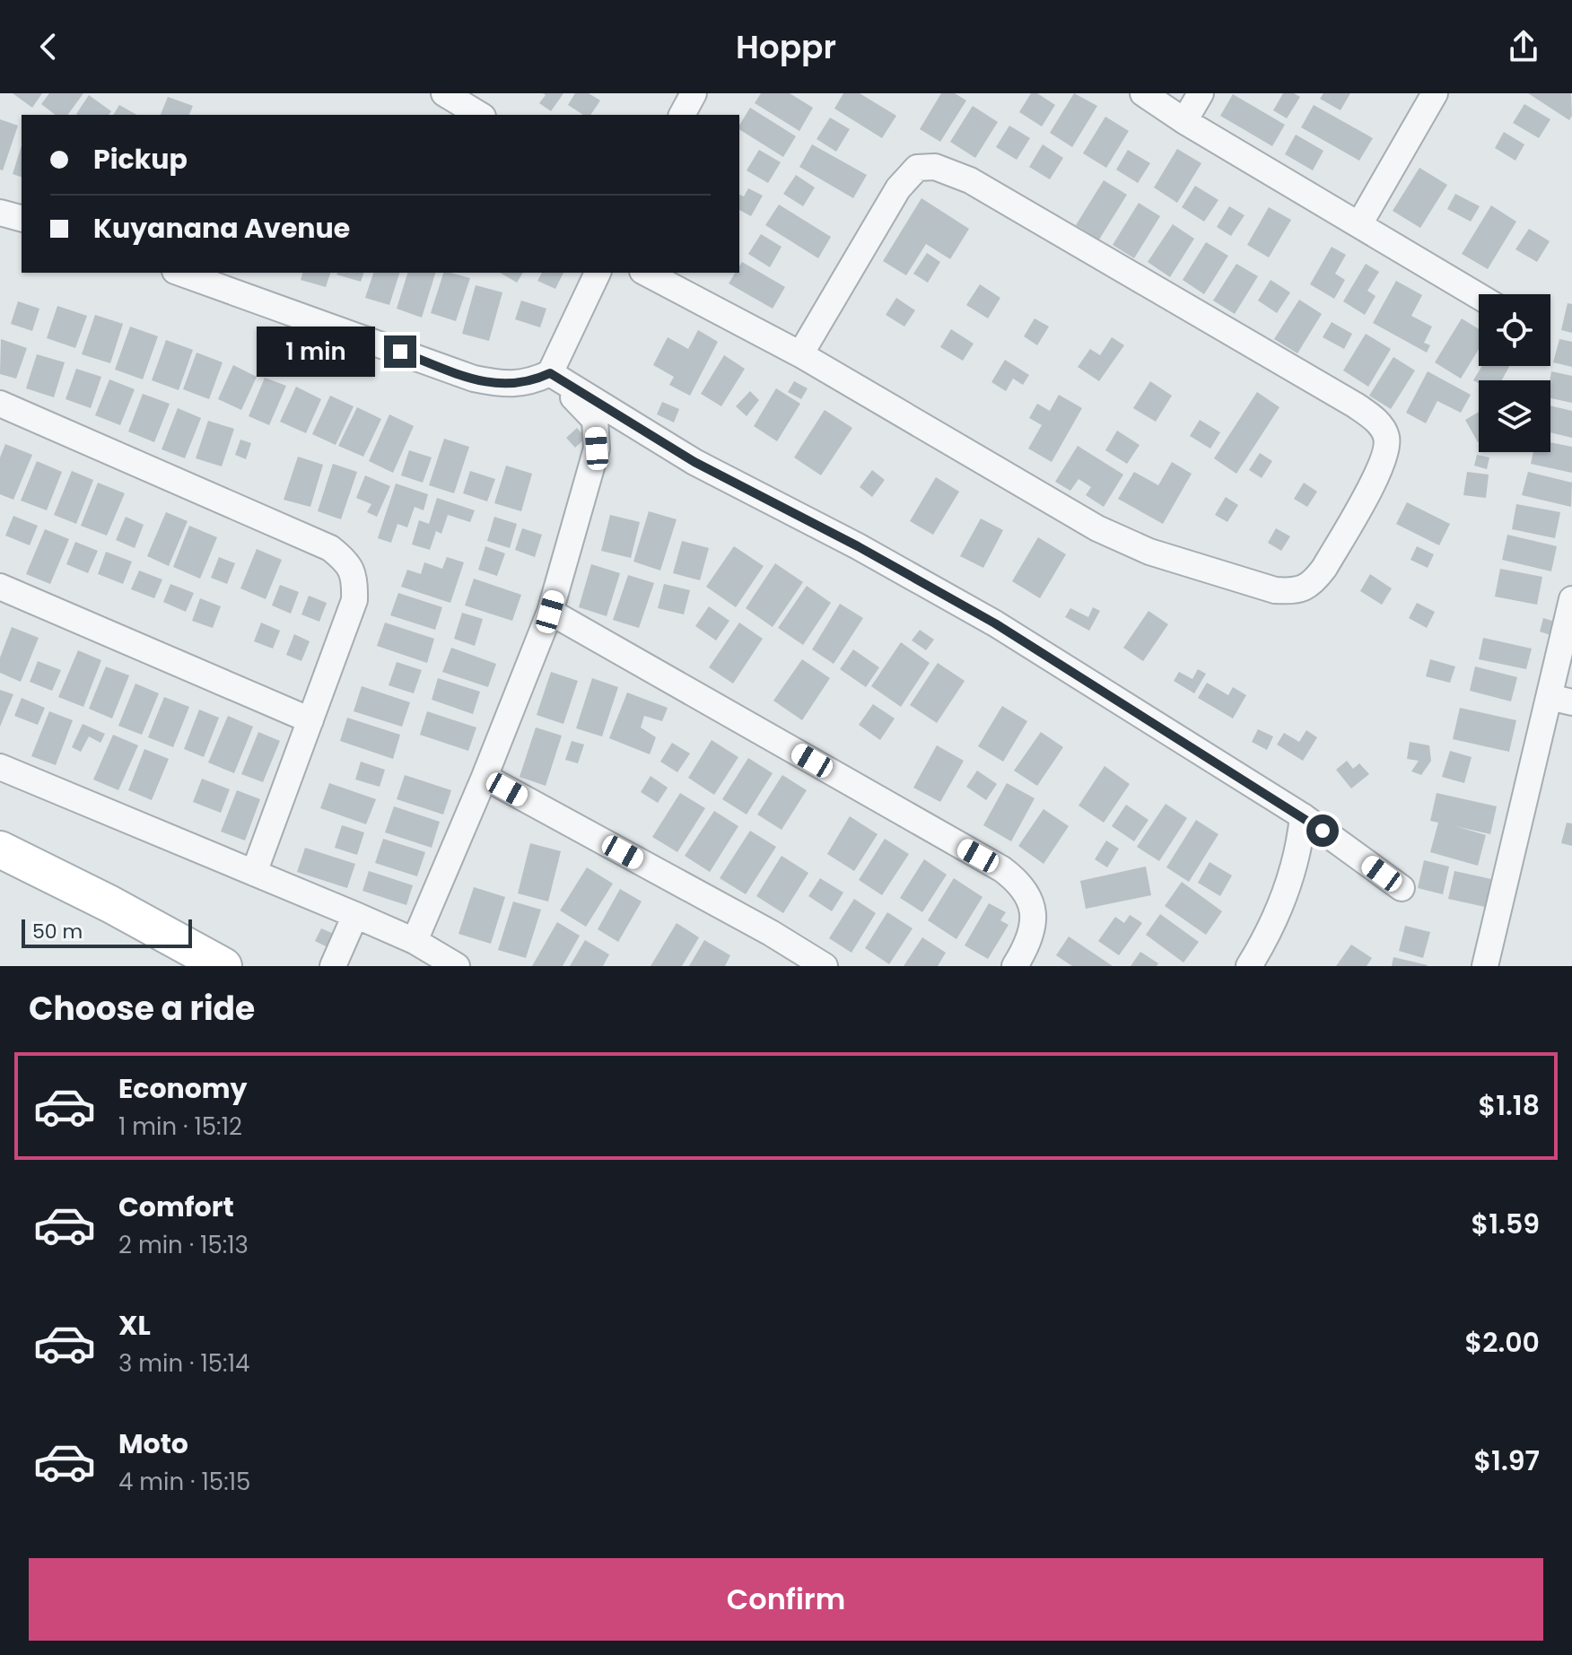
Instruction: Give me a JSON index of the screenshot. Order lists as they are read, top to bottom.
{
  "scale_bar": "50 m",
  "page": {
    "header": "Hoppr",
    "banner": ["Pickup", "Kuyanana Avenue"],
    "bubble": "1 min",
    "scale": "50 m",
    "heading": "Choose a ride",
    "list": [
      {
        "name": "Economy",
        "note": "1 min · 15:12",
        "value": "$1.18"
      },
      {
        "name": "Comfort",
        "note": "2 min · 15:13",
        "value": "$1.59"
      },
      {
        "name": "XL",
        "note": "3 min · 15:14",
        "value": "$2.00"
      },
      {
        "name": "Moto",
        "note": "4 min · 15:15",
        "value": "$1.97"
      }
    ],
    "buttons": "Confirm"
  }
}
